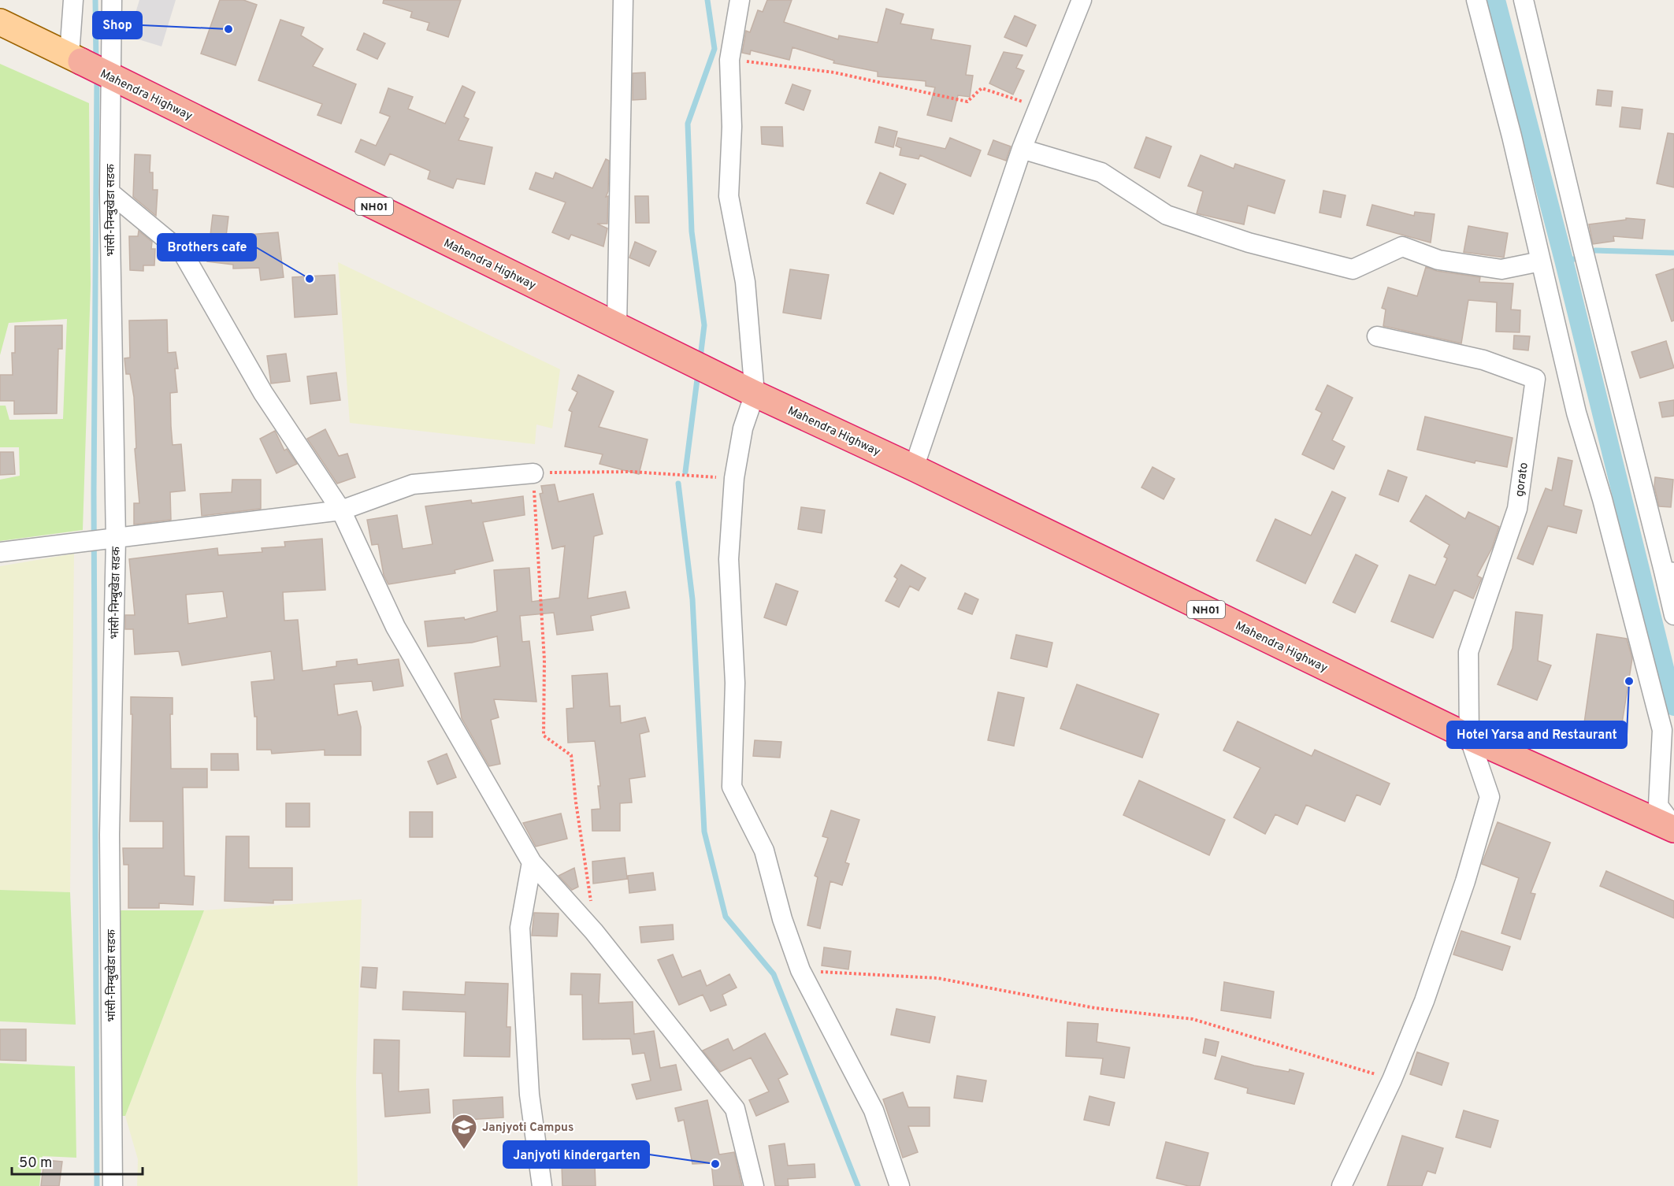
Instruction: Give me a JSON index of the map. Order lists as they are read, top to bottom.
{
  "streets": {
    "highway": ["Mahendra Highway", "NH01"],
    "street": ["भांसी-निम्बुखेडा सडक", "gorato"]
  },
  "crossings": [
    ["Mahendra Highway", "भांसी-निम्बुखेडा सडक"],
    ["Mahendra Highway", "gorato"]
  ],
  "places": {
    "other": [
      "Shop",
      "Brothers cafe",
      "Hotel Yarsa and Restaurant",
      "Janjyoti kindergarten"
    ],
    "school or university": ["Janjyoti Campus"]
  },
  "scale_bar": "50 m"
}
